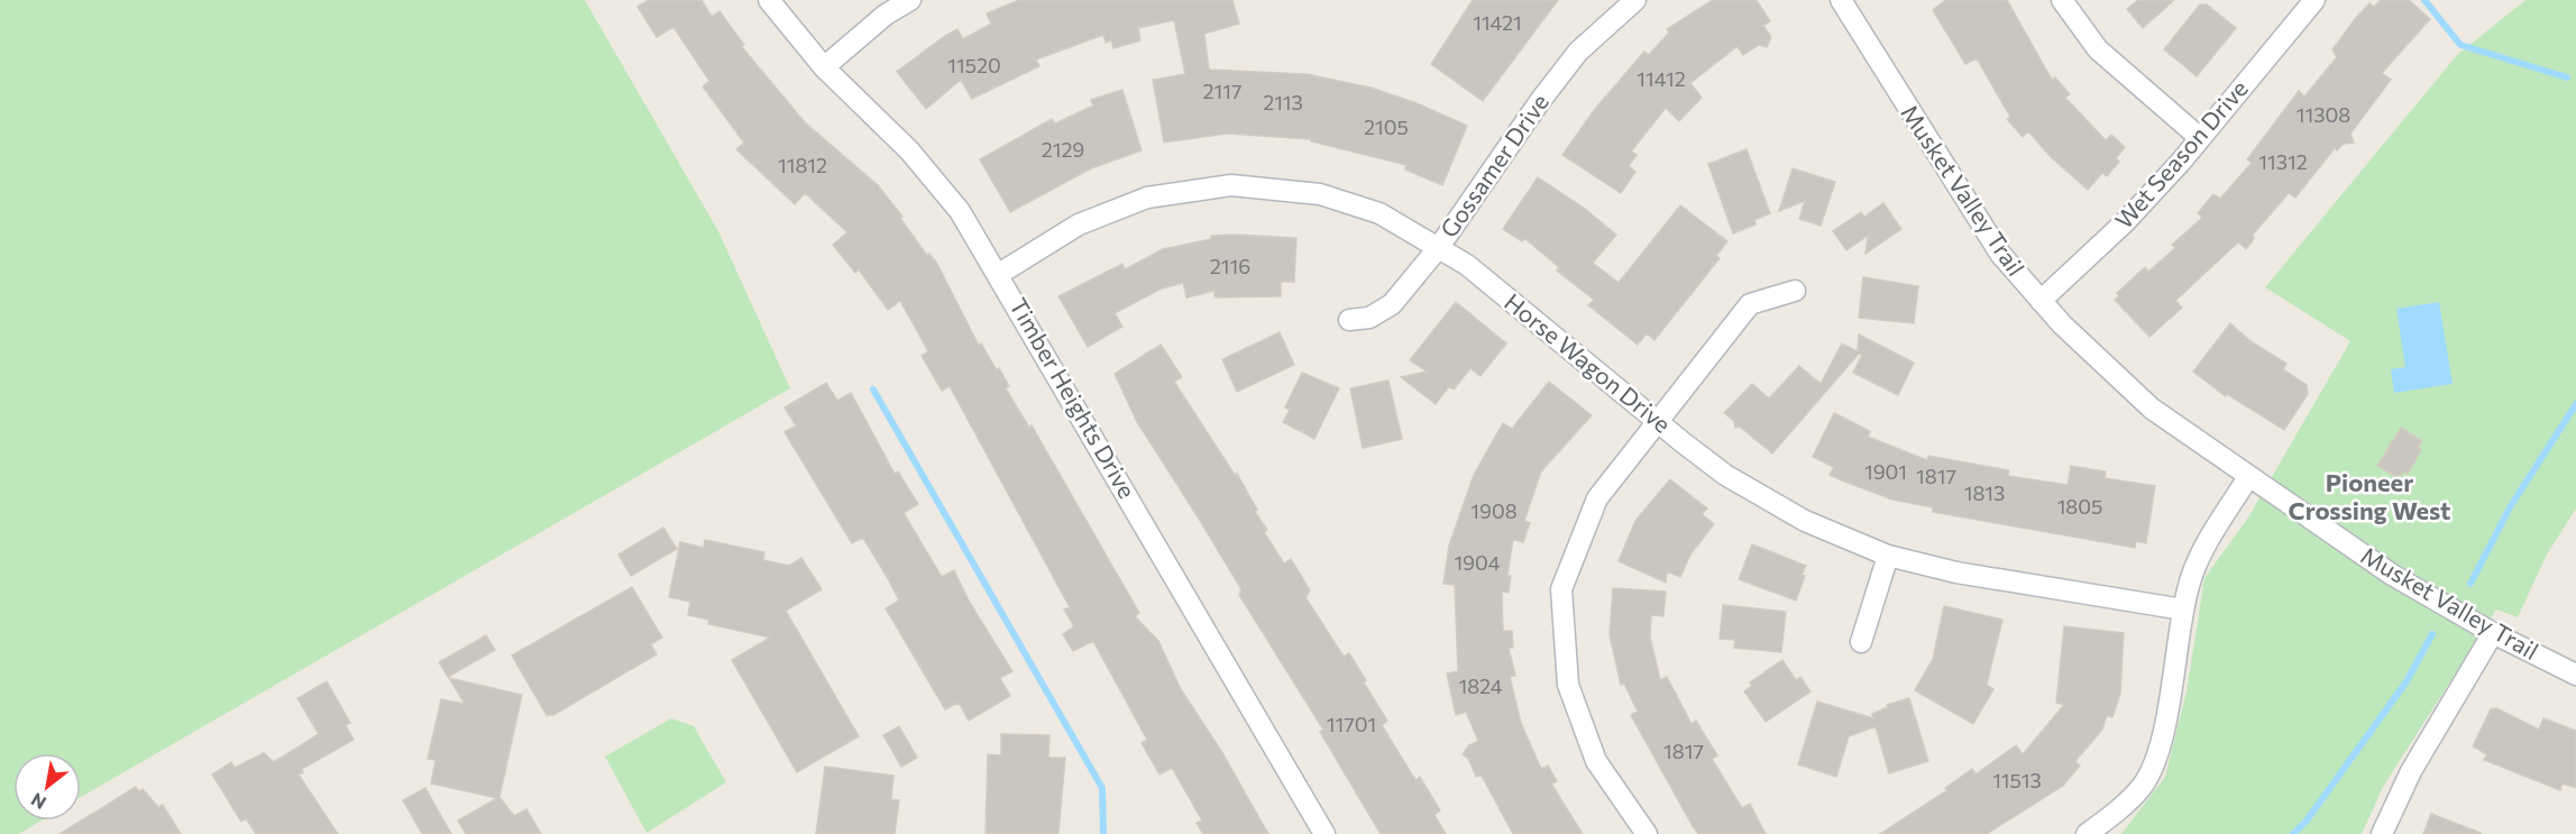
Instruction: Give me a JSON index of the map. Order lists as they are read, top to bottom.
{
  "streets": {
    "street": [
      "Wet Season Drive",
      "Gossamer Drive",
      "Musket Valley Trail",
      "Horse Wagon Drive",
      "Timber Heights Drive"
    ]
  },
  "crossings": [
    ["Wet Season Drive", "Musket Valley Trail"],
    ["Gossamer Drive", "Horse Wagon Drive"],
    ["Horse Wagon Drive", "Timber Heights Drive"]
  ],
  "districts": ["Pioneer Crossing West"],
  "house_numbers": [
    "11421",
    "11520",
    "11412",
    "2117",
    "2113",
    "11308",
    "2105",
    "2129",
    "11312",
    "11812",
    "2116",
    "1901",
    "1817",
    "1813",
    "1805",
    "1908",
    "1904",
    "1824",
    "11701",
    "1817",
    "11513"
  ],
  "north": "bottom left"
}
